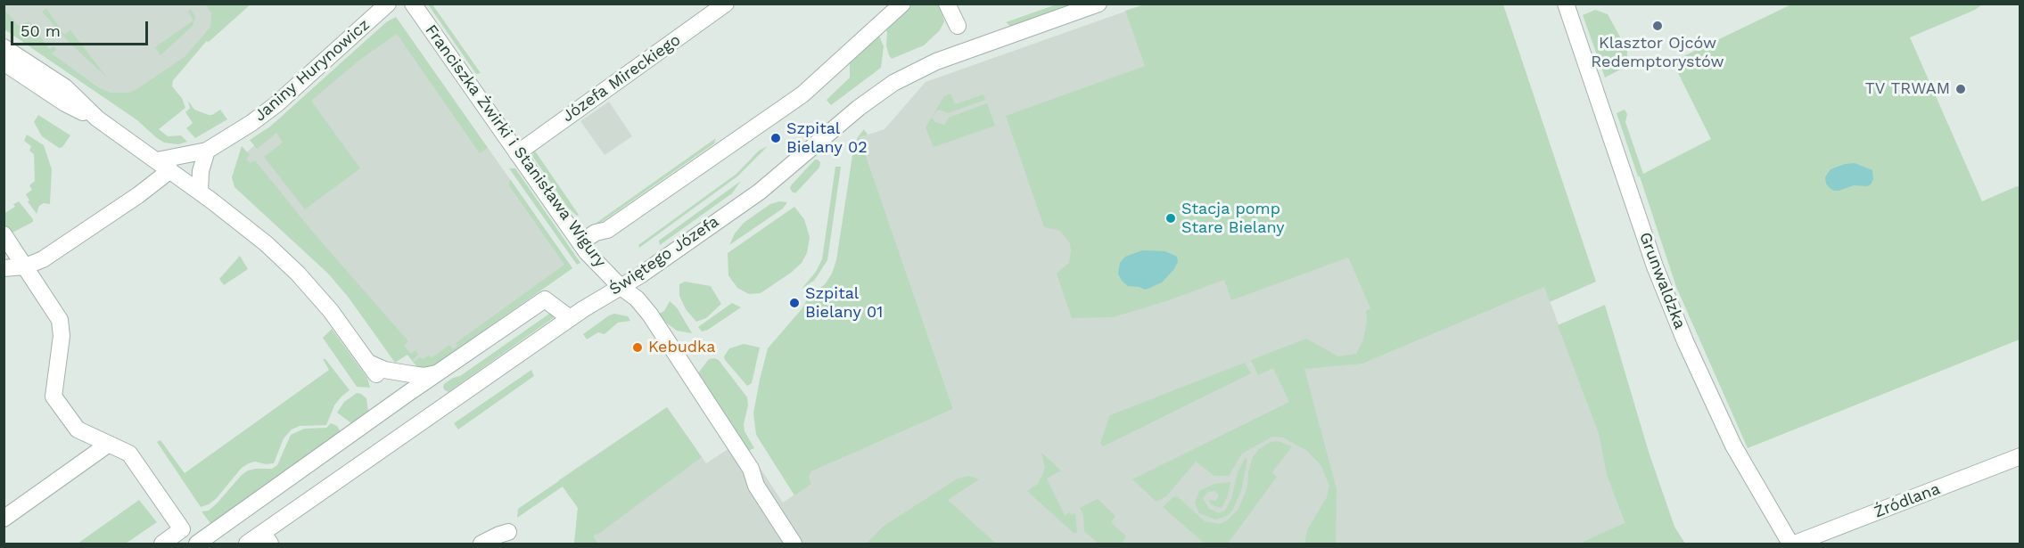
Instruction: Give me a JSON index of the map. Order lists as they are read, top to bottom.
{
  "streets": {
    "street": [
      "Janiny Hurynowicz",
      "Józefa Mireckiego",
      "Franciszka Żwirki i Stanisława Wigury",
      "Świętego Józefa",
      "Grunwaldzka",
      "Źródlana"
    ]
  },
  "crossings": [
    ["Józefa Mireckiego", "Franciszka Żwirki i Stanisława Wigury"],
    ["Franciszka Żwirki i Stanisława Wigury", "Świętego Józefa"]
  ],
  "places": [
    "Klasztor Ojców Redemptorystów",
    "TV TRWAM",
    "Szpital Bielany 02",
    "Stacja pomp Stare Bielany",
    "Szpital Bielany 01",
    "Kebudka"
  ],
  "scale_bar": "50 m"
}
